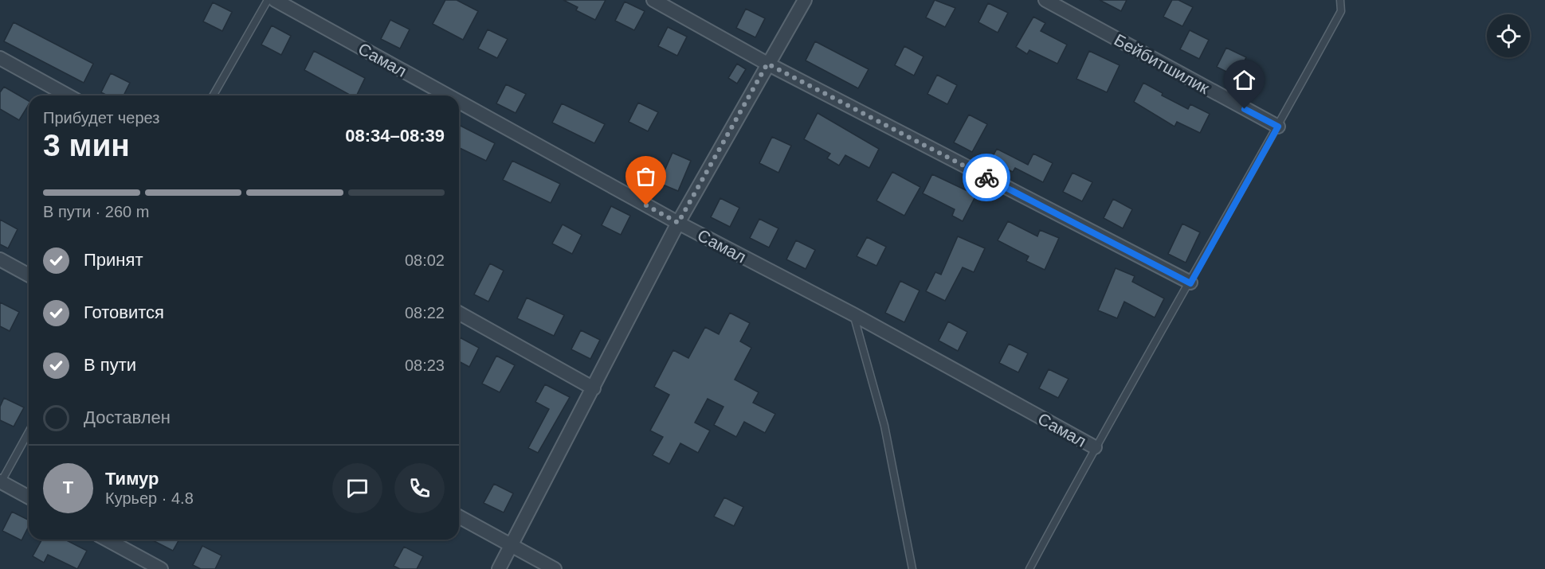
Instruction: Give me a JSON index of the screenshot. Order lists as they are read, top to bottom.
{
  "streets": {
    "street": ["Самал", "Бейбитшилик"]
  },
  "page": {
    "heading": ["3 мин", "Прибудет через", "08:34–08:39"],
    "panel": ["Тимур", "Курьер · 4.8"],
    "bar": "В пути · 260 m",
    "list": [
      ["Принят", "08:02"],
      ["Готовится", "08:22"],
      ["В пути", "08:23"],
      "Доставлен"
    ],
    "round": "Т"
  }
}
